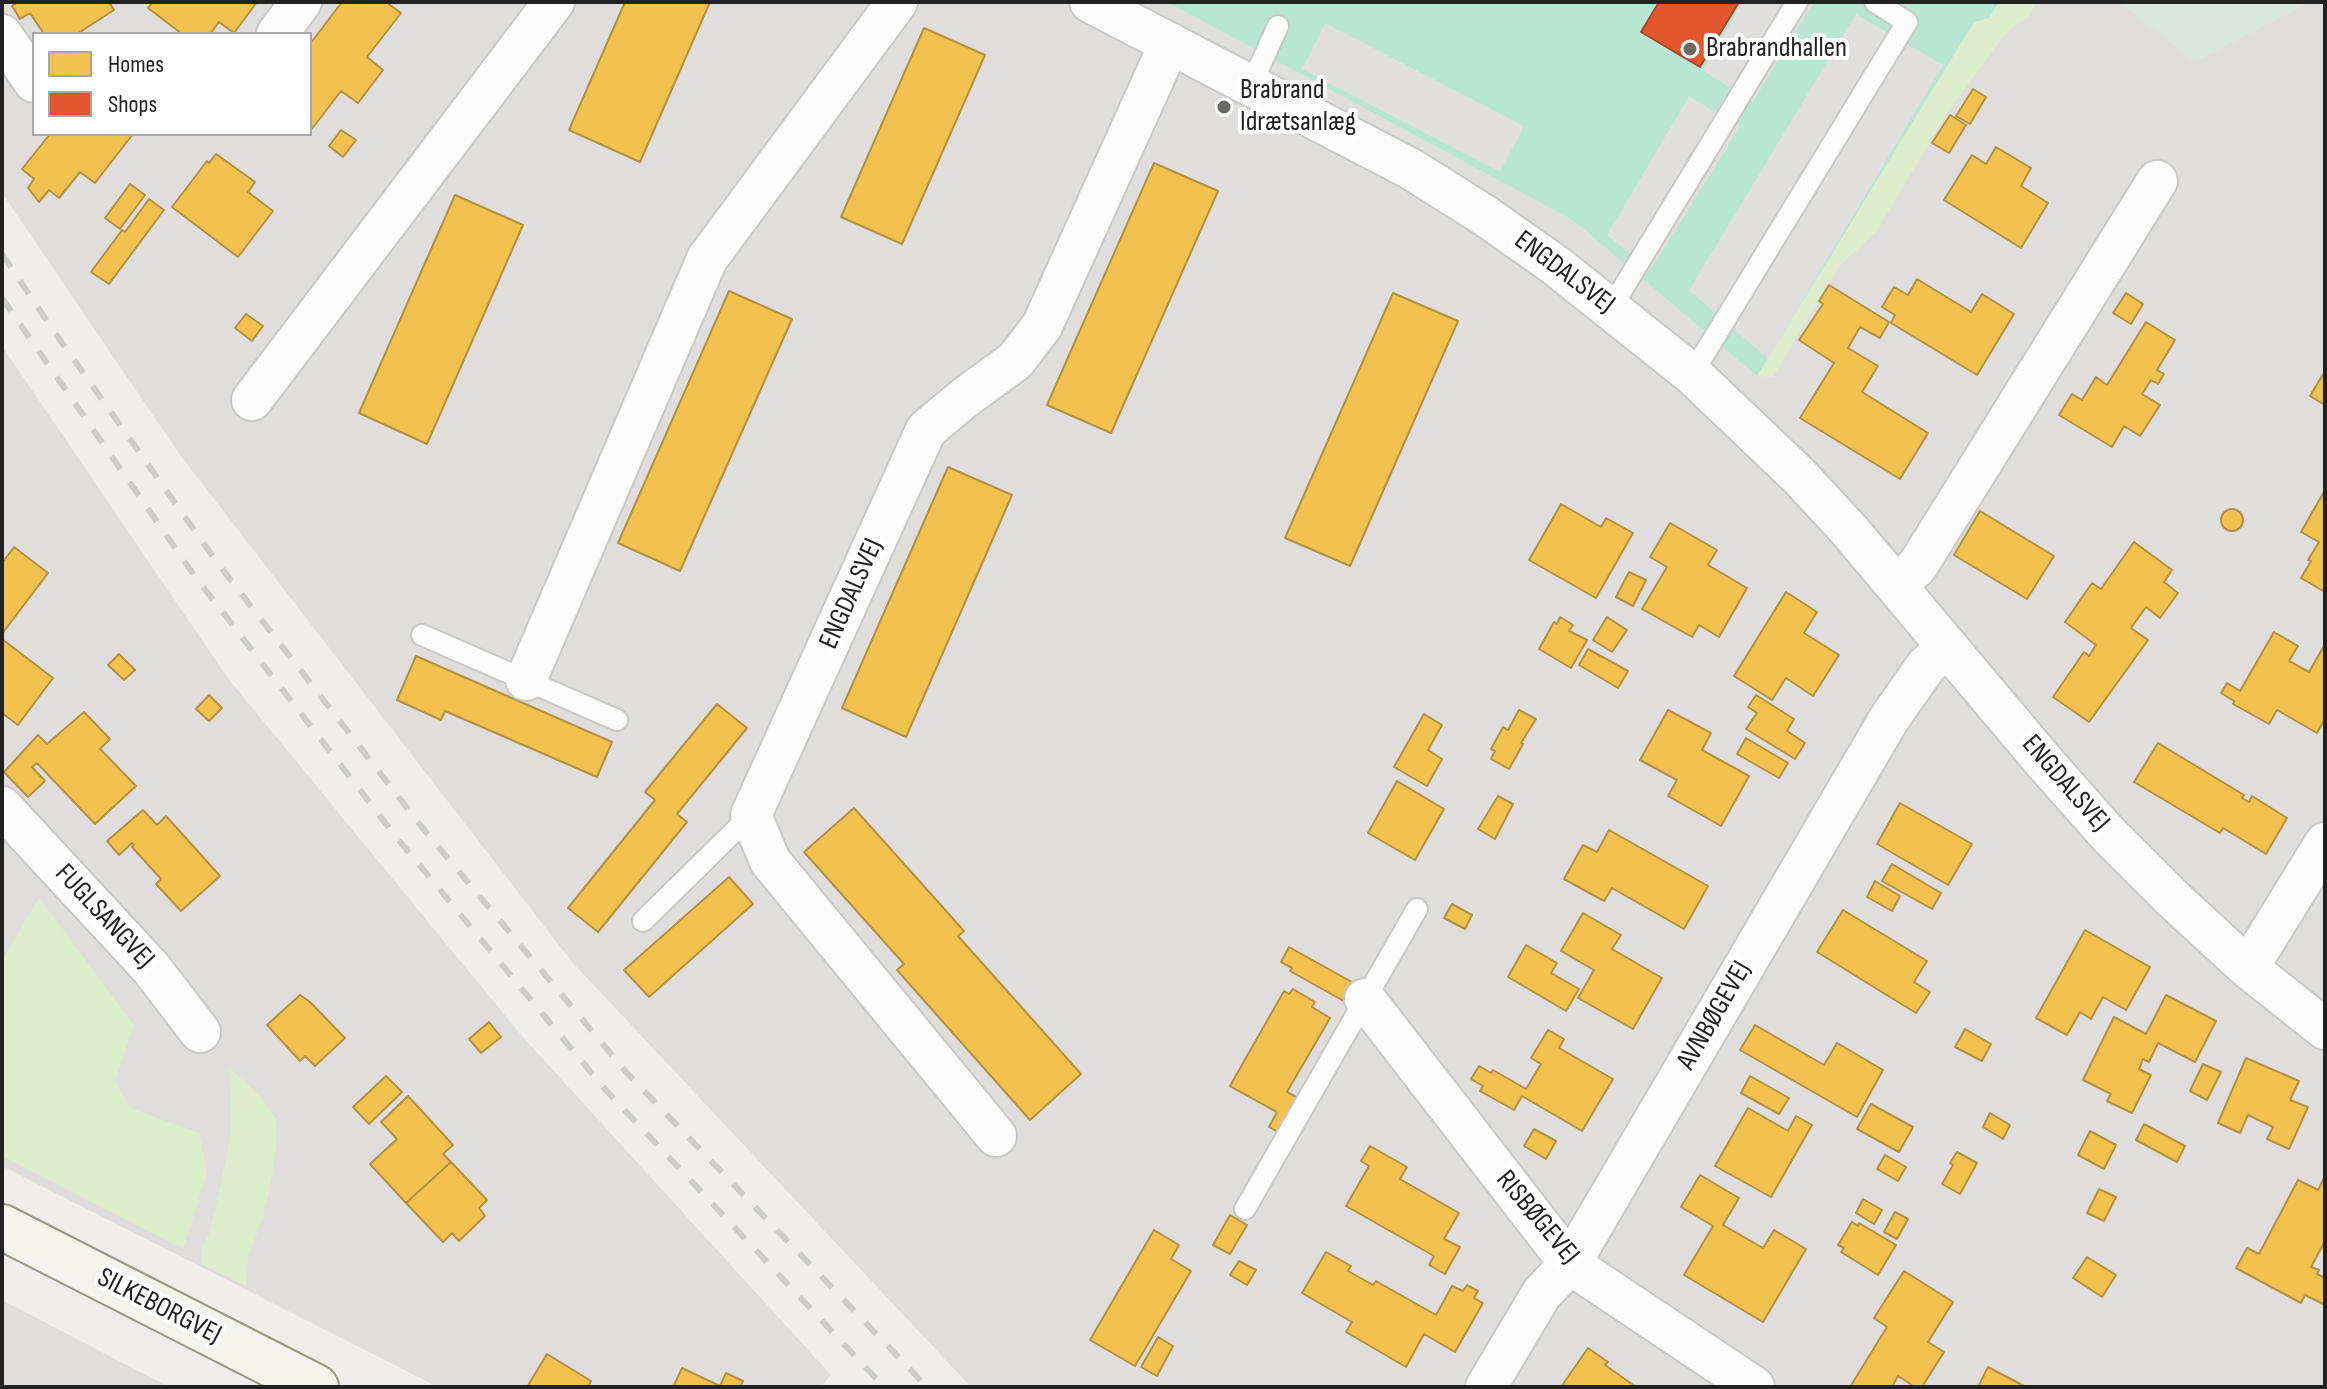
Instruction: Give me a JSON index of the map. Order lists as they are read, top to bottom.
{
  "streets": {
    "main road": ["SILKEBORGVEJ"],
    "street": [
      "ENGDALSVEJ",
      "FUGLSANGVEJ",
      "AVNBØGEVEJ",
      "RISBØGEVEJ"
    ]
  },
  "crossings": [
    ["ENGDALSVEJ", "AVNBØGEVEJ"],
    ["AVNBØGEVEJ", "RISBØGEVEJ"]
  ],
  "places": ["Brabrandhallen", "Brabrand Idrætsanlæg"],
  "legend": ["Homes", "Shops"]
}
